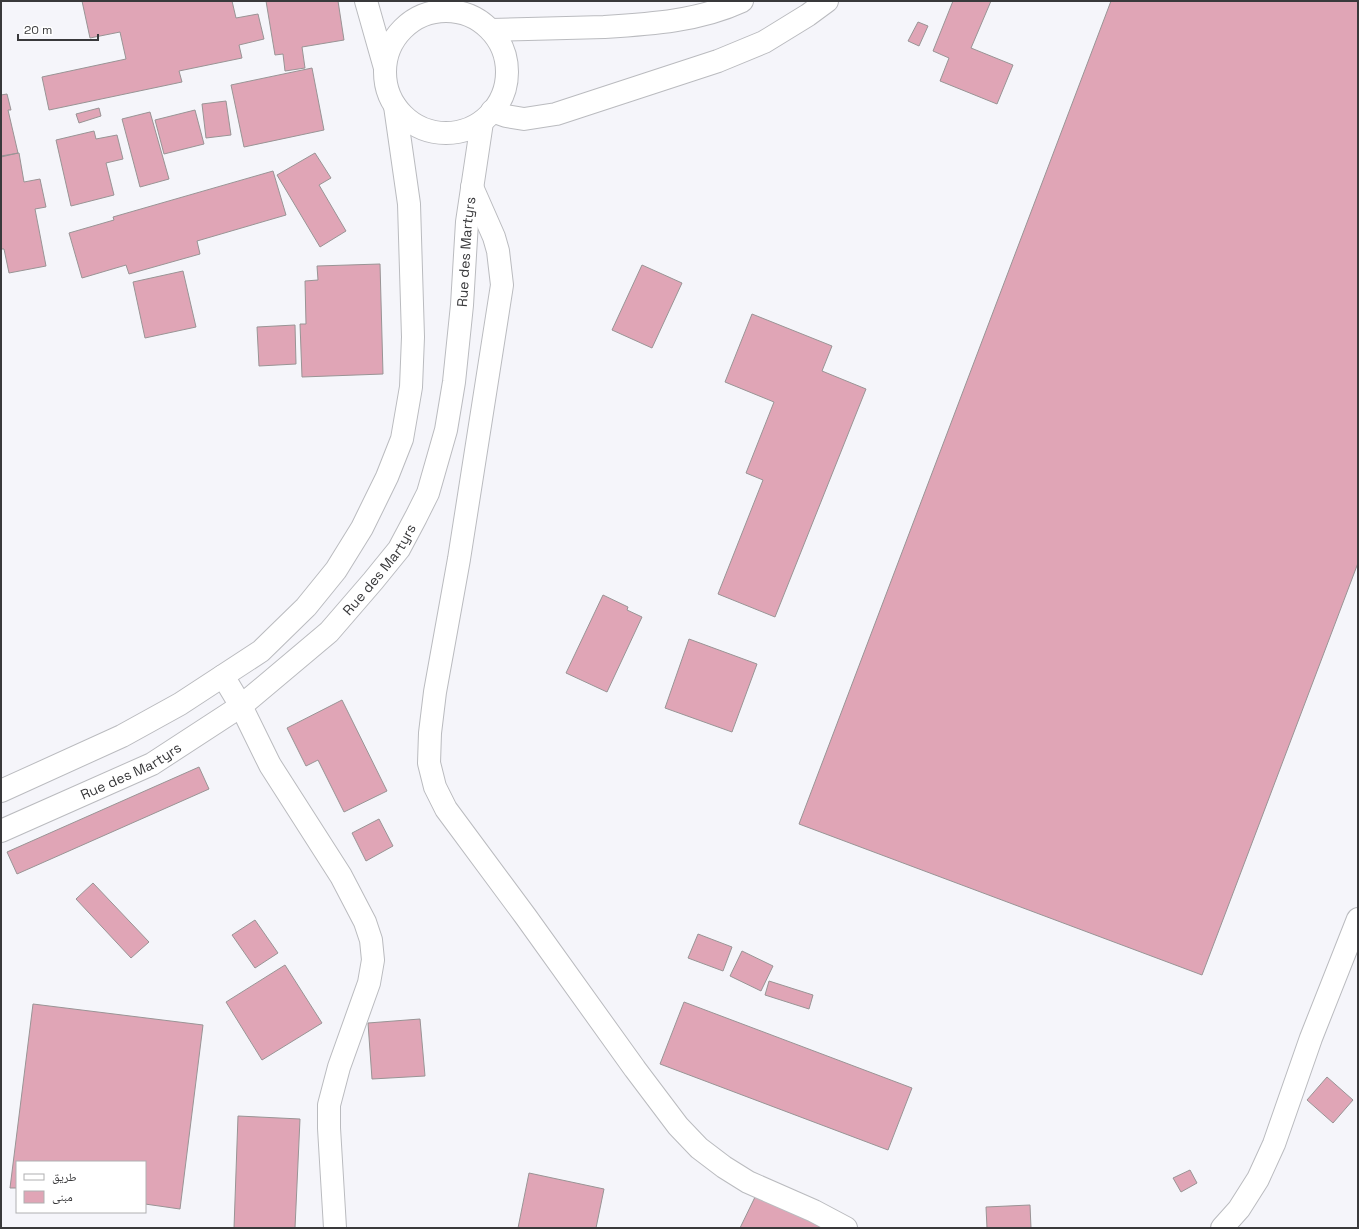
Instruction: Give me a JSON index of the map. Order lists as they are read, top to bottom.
{
  "streets": {
    "street": ["Rue des Martyrs"]
  },
  "legend": ["طريق", "مبنى"],
  "scale_bar": "20 m"
}
